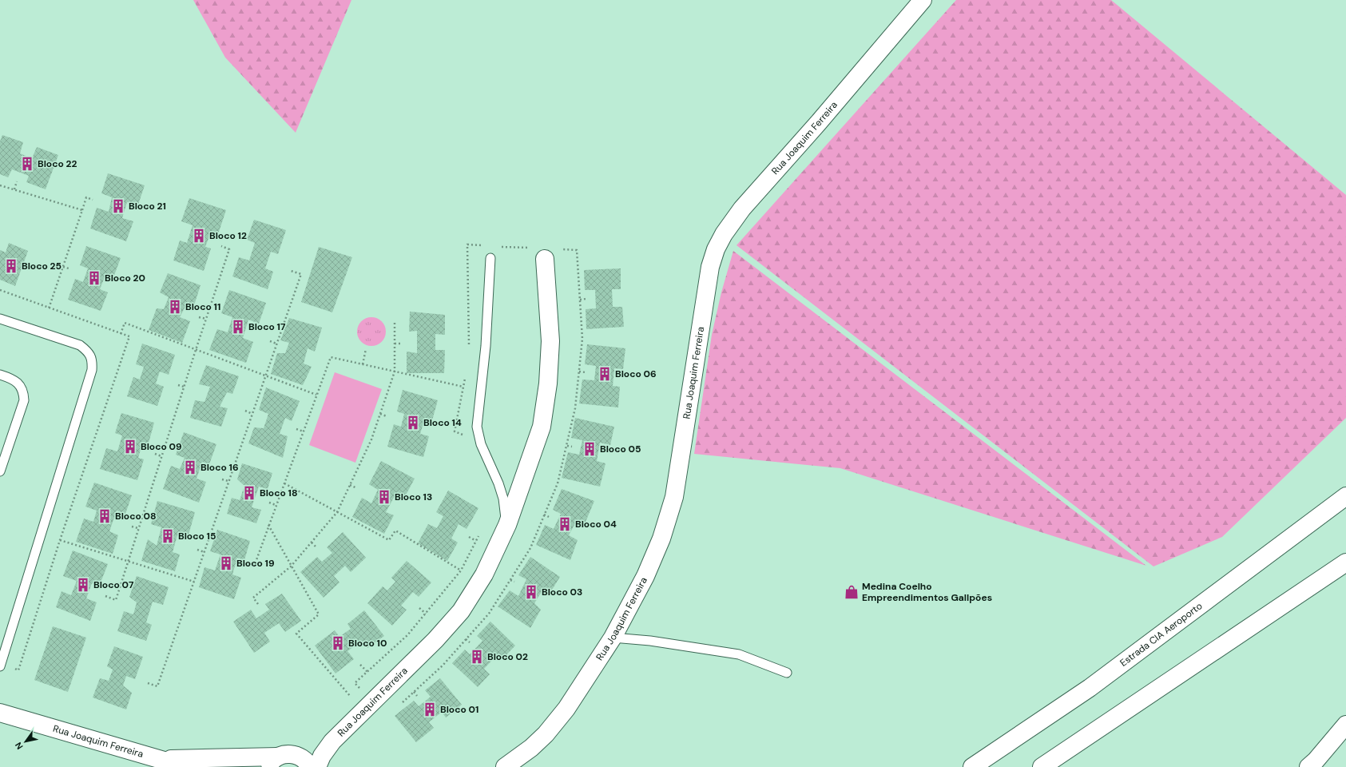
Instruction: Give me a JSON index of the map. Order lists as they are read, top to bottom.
{
  "streets": {
    "main road": ["Rua Joaquim Ferreira", "Estrada CIA Aeroporto"]
  },
  "places": {
    "building": [
      "Bloco 22",
      "Bloco 21",
      "Bloco 12",
      "Bloco 25",
      "Bloco 20",
      "Bloco 11",
      "Bloco 17",
      "Bloco 06",
      "Bloco 14",
      "Bloco 09",
      "Bloco 05",
      "Bloco 16",
      "Bloco 18",
      "Bloco 13",
      "Bloco 08",
      "Bloco 04",
      "Bloco 15",
      "Bloco 19",
      "Bloco 07",
      "Bloco 03",
      "Bloco 10",
      "Bloco 02",
      "Bloco 01"
    ],
    "shop": ["Medina Coelho Empreendimentos Gallpões"]
  },
  "north": "bottom left"
}
